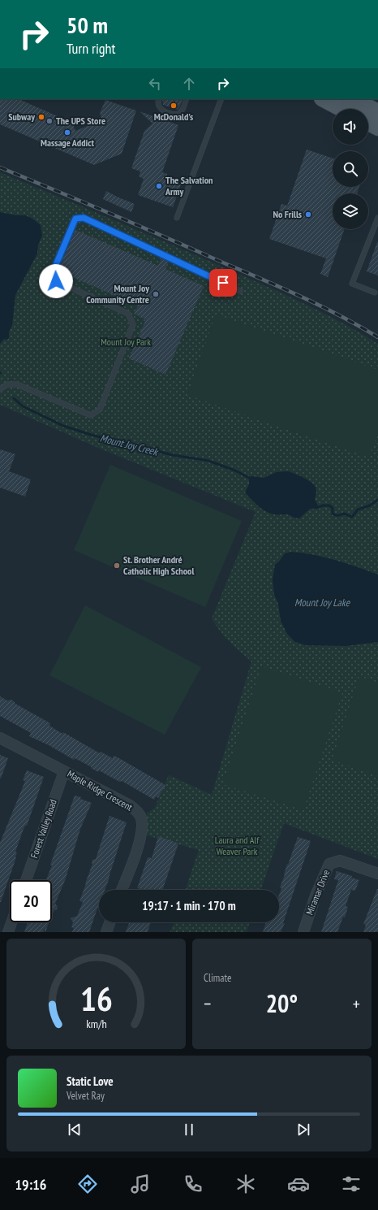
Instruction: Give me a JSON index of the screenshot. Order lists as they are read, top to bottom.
{
  "streets": {
    "street": ["Maple Ridge Crescent", "Forest Valley Road", "Miramar Drive"]
  },
  "crossings": [
    ["Maple Ridge Crescent", "Forest Valley Road"]
  ],
  "water": ["Mount Joy Creek", "Mount Joy Lake"],
  "parks": ["Mount Joy Park", "Laura and Alf Weaver Park"],
  "places": [
    "McDonald's",
    "Subway",
    "The UPS Store",
    "Massage Addict",
    "The Salvation Army",
    "No Frills",
    "Mount Joy Community Centre",
    "St. Brother André Catholic High School"
  ],
  "page": {
    "turn": ["50 m", "Turn right"],
    "limit": "20",
    "trip": "19:17 · 1 min · 170 m",
    "tile": "Climate",
    "heat": ["−", "20°", "+"],
    "song": ["Static Love", "Velvet Ray"],
    "tabs": "19:16",
    "gauge": ["16", "km/h"]
  }
}
